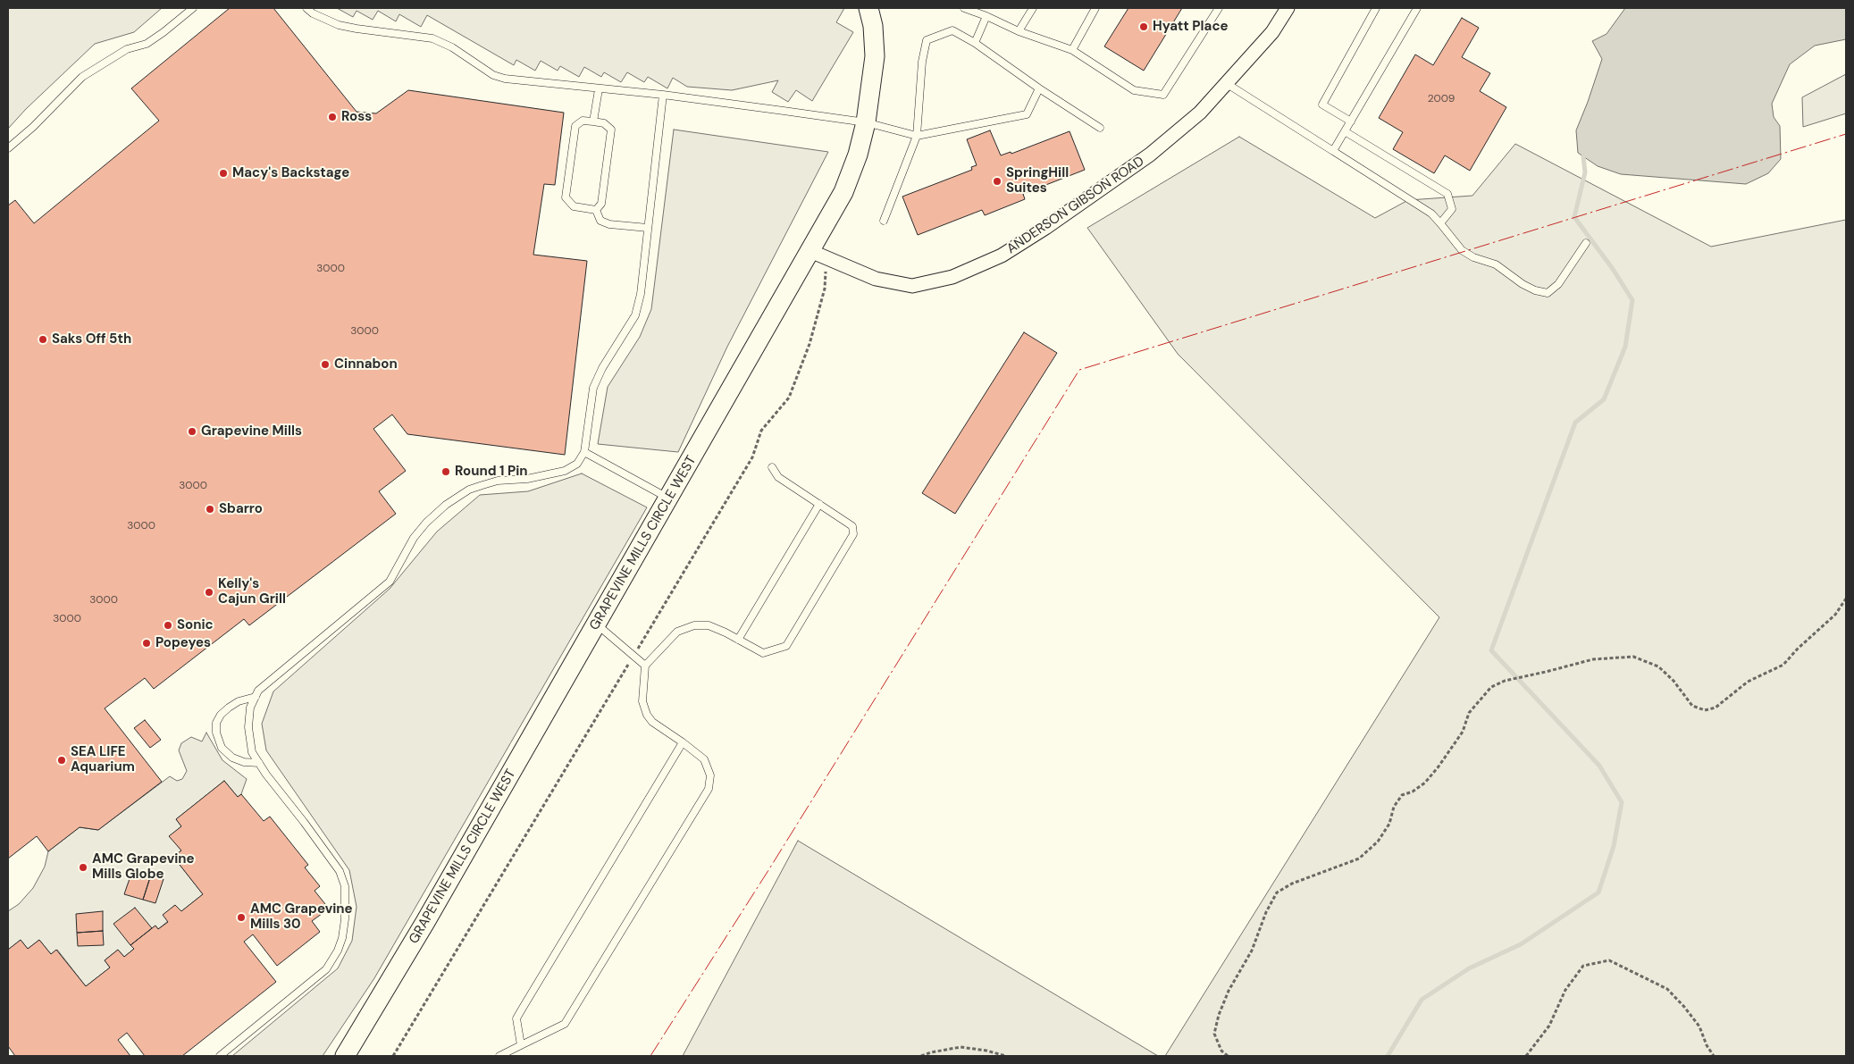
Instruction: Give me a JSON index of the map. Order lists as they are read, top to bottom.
{
  "streets": {
    "street": ["ANDERSON GIBSON ROAD", "GRAPEVINE MILLS CIRCLE WEST"]
  },
  "crossings": [
    ["ANDERSON GIBSON ROAD", "GRAPEVINE MILLS CIRCLE WEST"]
  ],
  "places": [
    "Hyatt Place",
    "Ross",
    "Macy's Backstage",
    "SpringHill Suites",
    "Saks Off 5th",
    "Cinnabon",
    "Grapevine Mills",
    "Round 1 Pin",
    "Sbarro",
    "Kelly's Cajun Grill",
    "Sonic",
    "Popeyes",
    "SEA LIFE Aquarium",
    "AMC Grapevine Mills Globe",
    "AMC Grapevine Mills 30"
  ],
  "house_numbers": [
    "2009",
    "3000",
    "3000",
    "3000",
    "3000",
    "3000",
    "3000"
  ]
}
